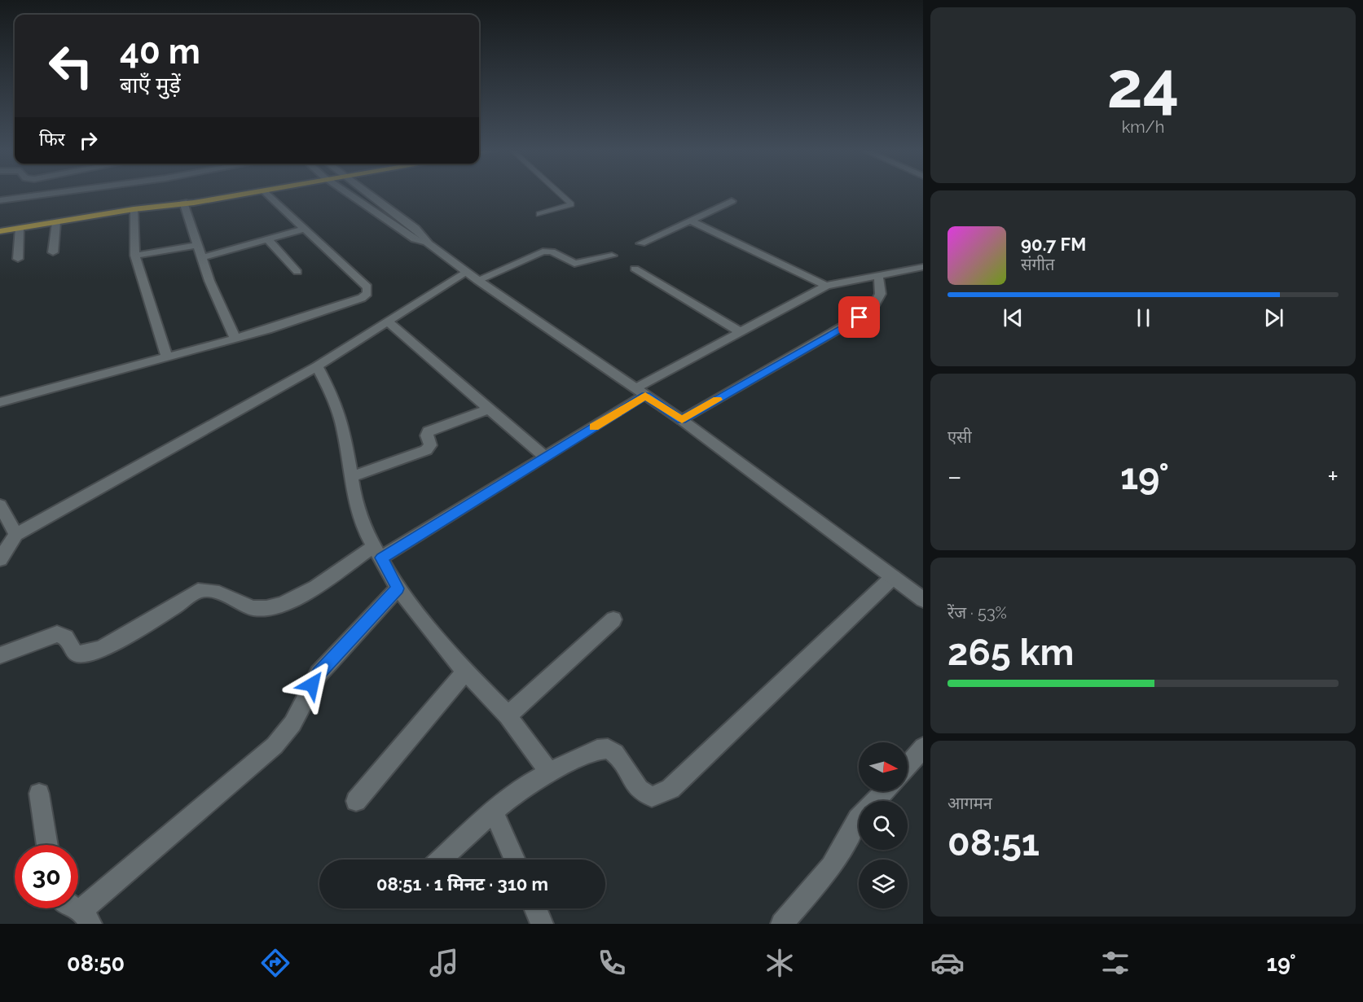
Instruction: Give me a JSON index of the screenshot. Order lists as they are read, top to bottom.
{
  "north": "right",
  "page": {
    "tile": [
      ["24", "km/h"],
      "एसी",
      ["रेंज · 53%", "265 km"],
      ["आगमन", "08:51"]
    ],
    "turn": ["40 m", "बाएँ मुड़ें"],
    "then": "फिर",
    "song": ["90.7 FM", "संगीत"],
    "heat": ["−", "19°", "+"],
    "limit": "30",
    "trip": "08:51 · 1 मिनट · 310 m",
    "tabs": ["08:50", "19°"]
  }
}
